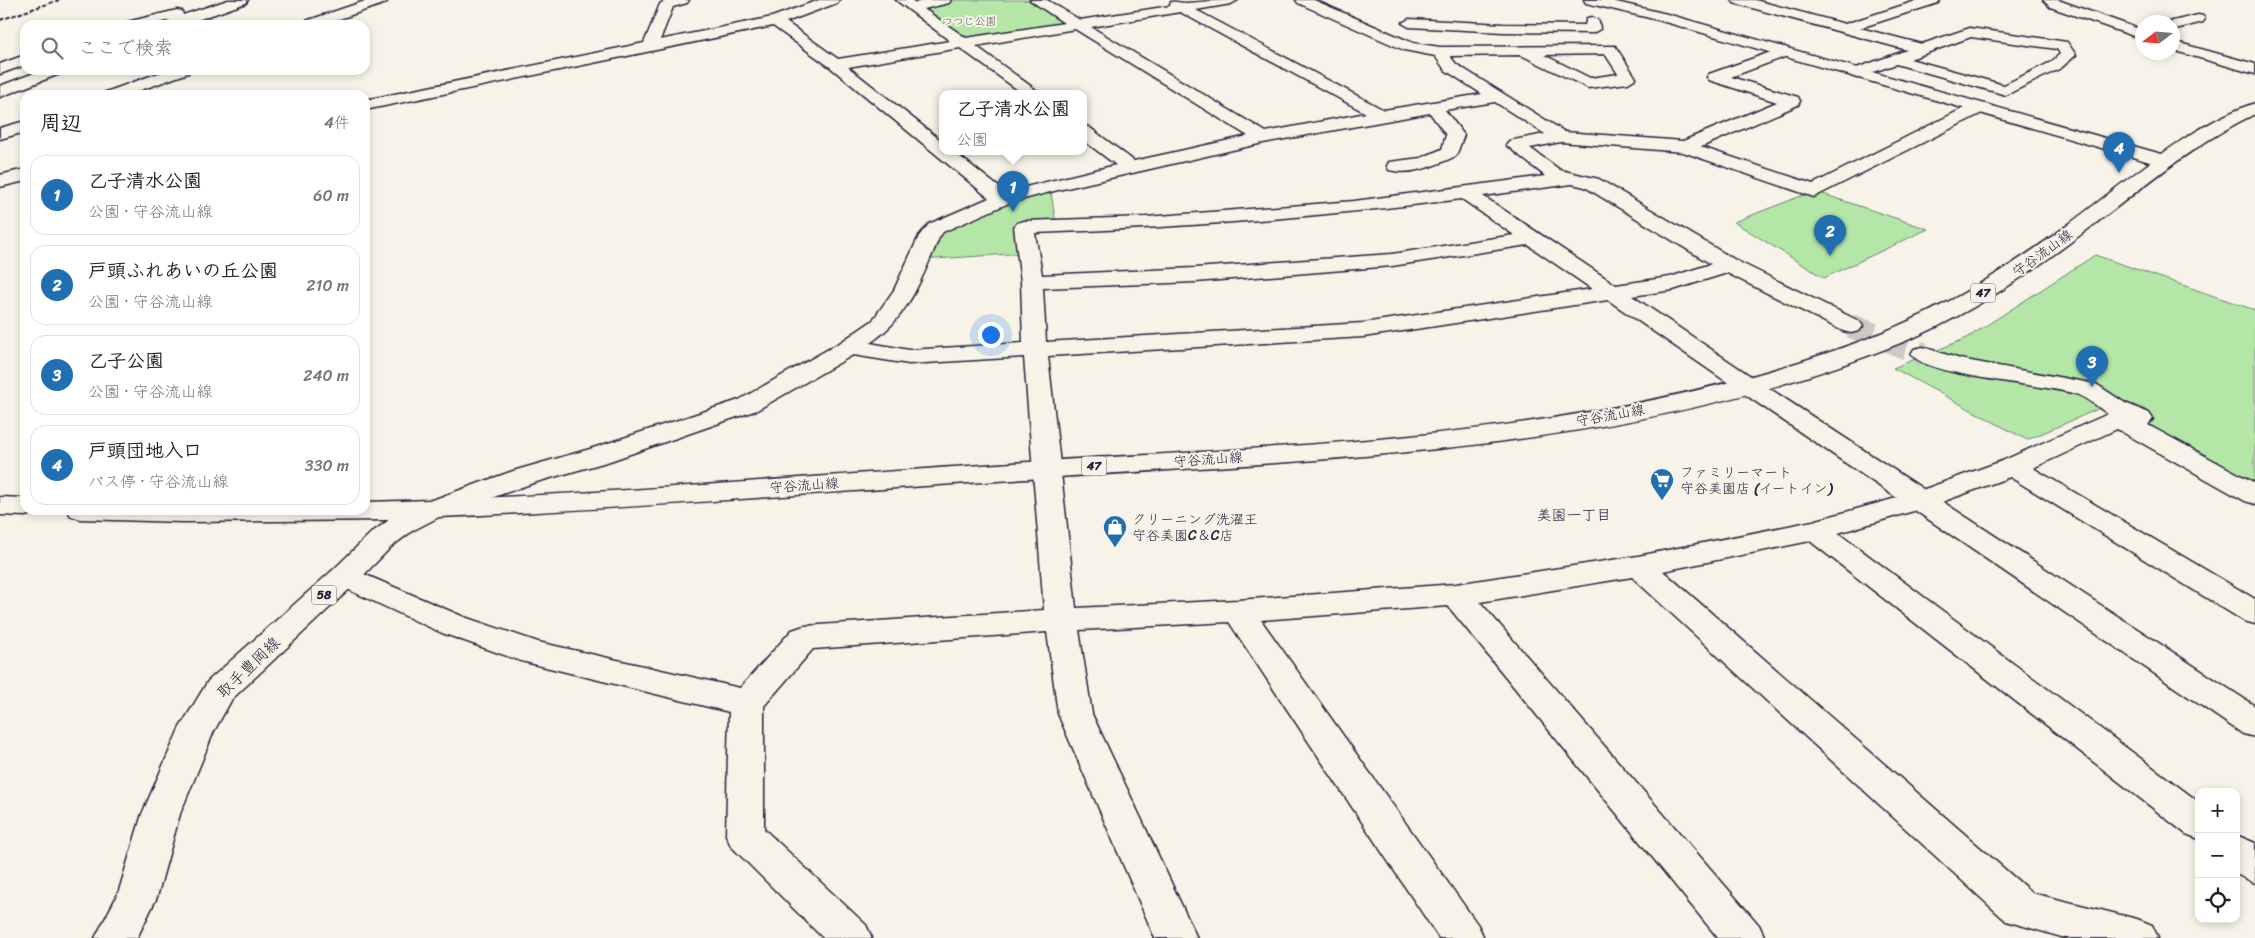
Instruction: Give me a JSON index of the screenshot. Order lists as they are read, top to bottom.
{
  "streets": {
    "main road": [
      "守谷流山線",
      "47",
      "58",
      "取手豊岡線"
    ]
  },
  "crossings": [
    ["守谷流山線", "取手豊岡線"]
  ],
  "districts": ["美園一丁目"],
  "parks": ["つつじ公園"],
  "places": {
    "supermarket": ["ファミリーマート 守谷美園店 (イートイン)"],
    "shop": ["クリーニング洗濯王 守谷美園C＆C店"]
  },
  "north": "left",
  "page": {
    "search": "ここで検索",
    "popup": ["乙子清水公園", "公園"],
    "heading": ["周辺", "4件"],
    "pins": [
      "4",
      "1",
      "2",
      "3"
    ],
    "list": [
      {
        "mark": "1",
        "name": "乙子清水公園",
        "note": "公園 · 守谷流山線",
        "value": "60 m"
      },
      {
        "mark": "2",
        "name": "戸頭ふれあいの丘公園",
        "note": "公園 · 守谷流山線",
        "value": "210 m"
      },
      {
        "mark": "3",
        "name": "乙子公園",
        "note": "公園 · 守谷流山線",
        "value": "240 m"
      },
      {
        "mark": "4",
        "name": "戸頭団地入口",
        "note": "バス停 · 守谷流山線",
        "value": "330 m"
      }
    ],
    "map_buttons": ["+", "−"]
  }
}
